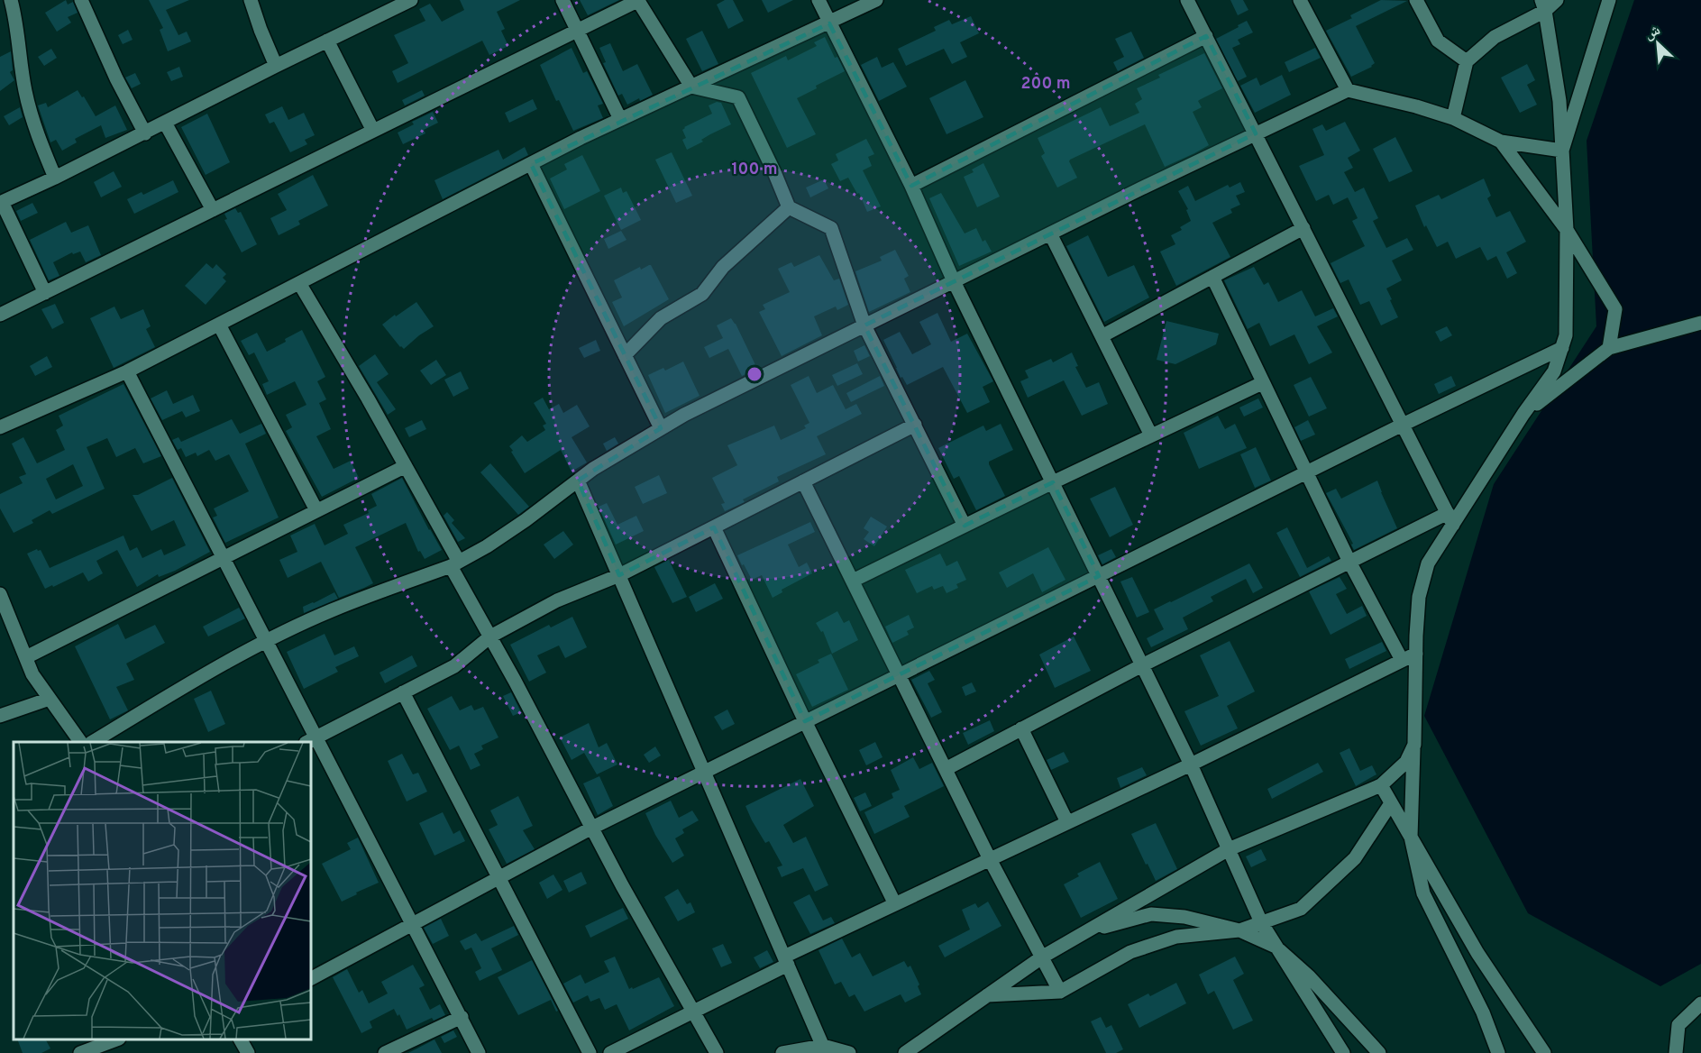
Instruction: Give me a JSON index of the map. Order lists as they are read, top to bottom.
{
  "north": "top left",
  "rings": ["200 m", "100 m"]
}
